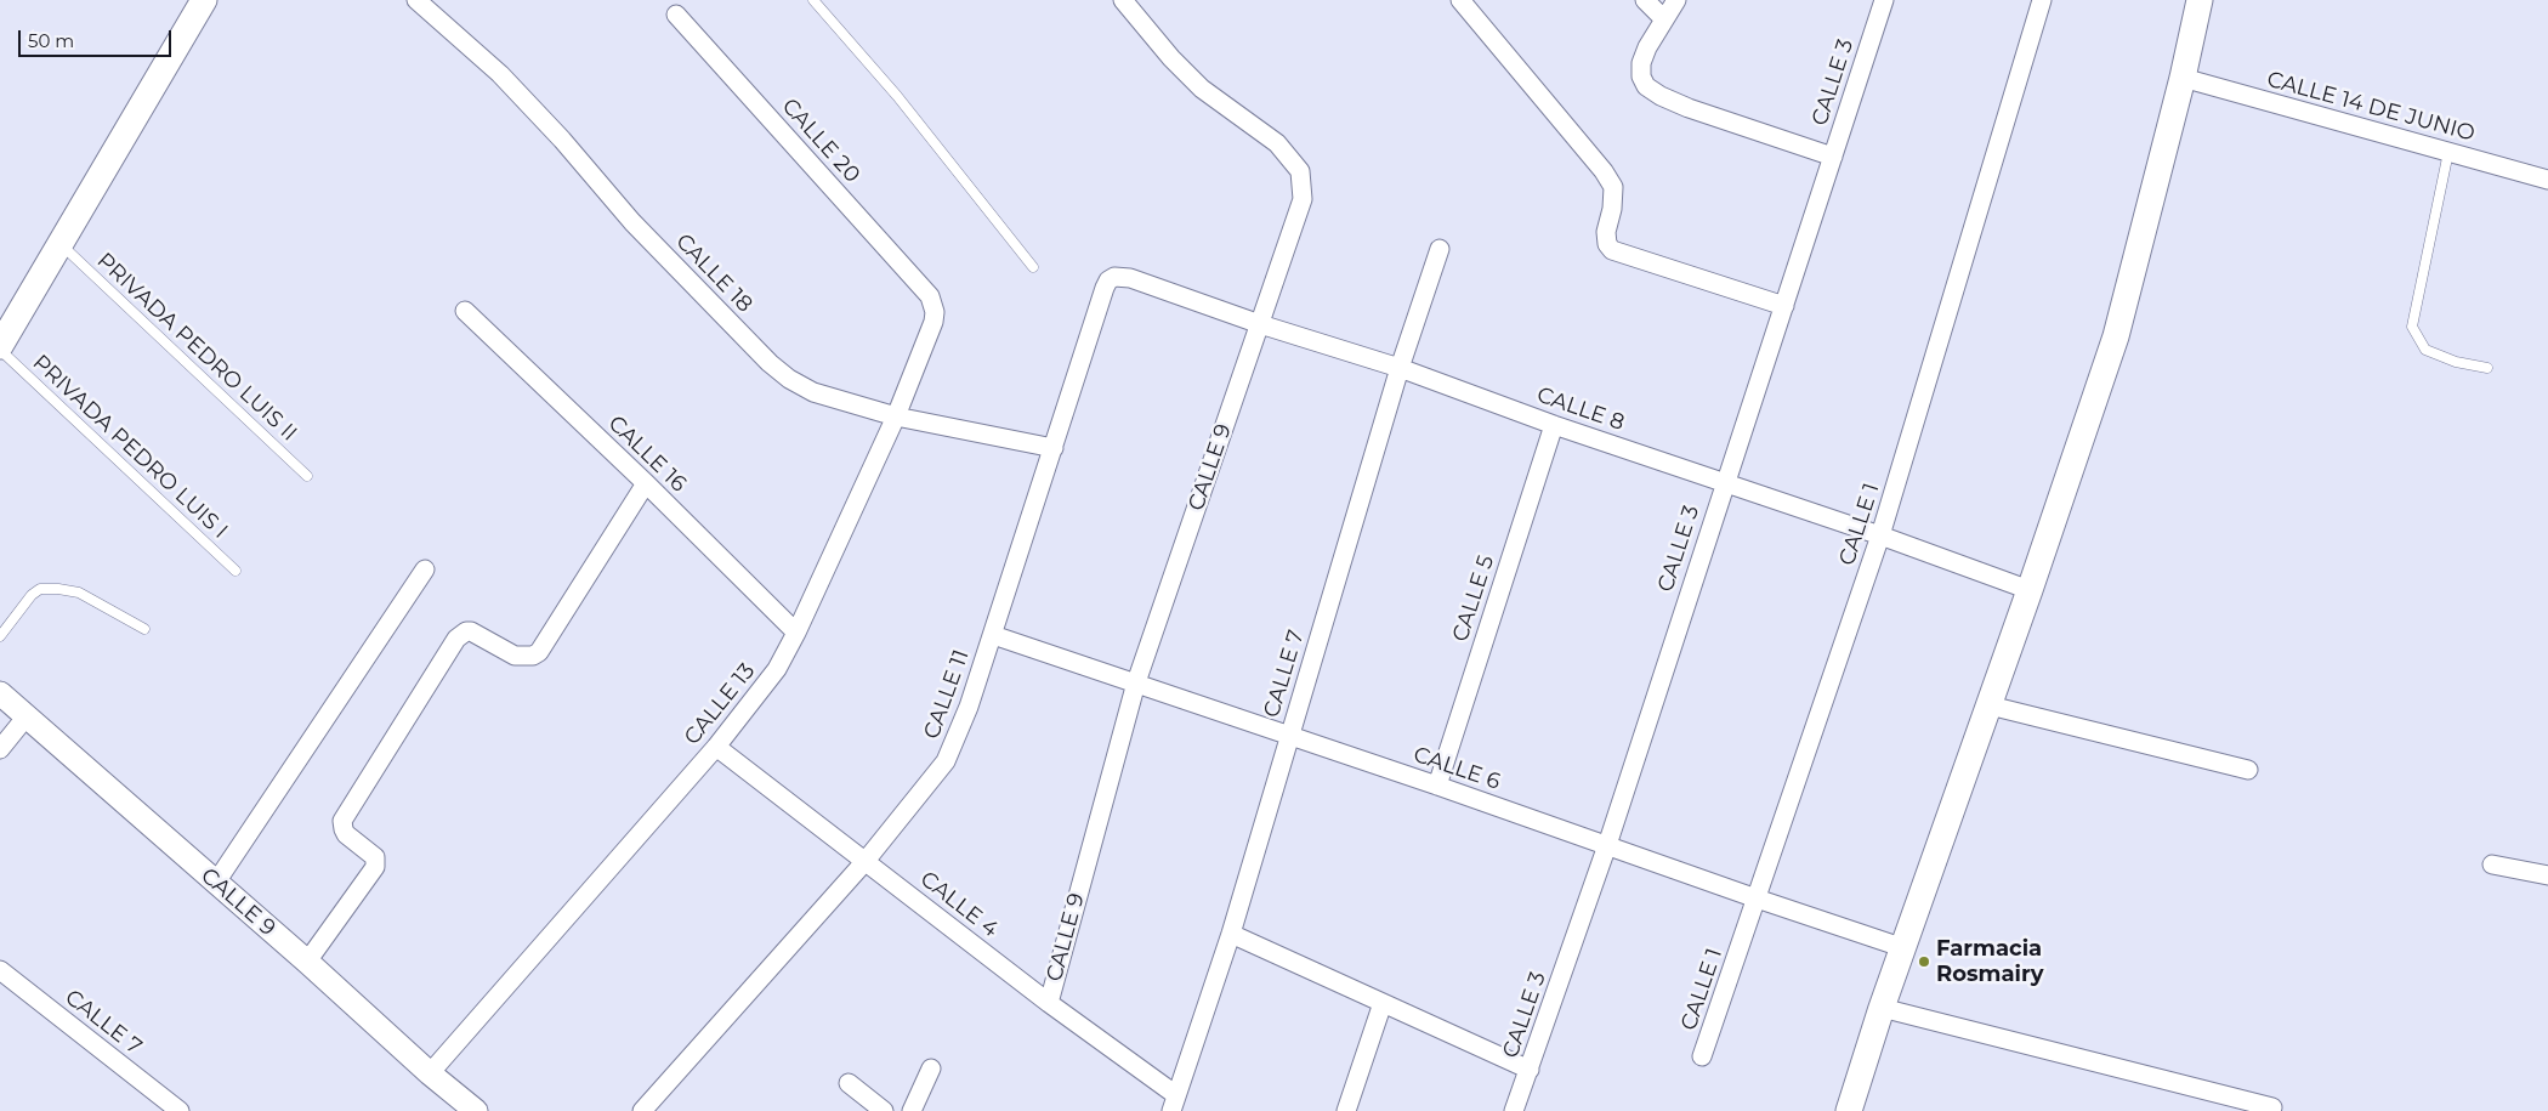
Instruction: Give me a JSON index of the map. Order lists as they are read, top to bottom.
{
  "streets": {
    "street": [
      "CALLE 3",
      "CALLE 14 DE JUNIO",
      "CALLE 20",
      "CALLE 18",
      "CALLE 8",
      "CALLE 16",
      "CALLE 9",
      "CALLE 1",
      "CALLE 5",
      "CALLE 7",
      "CALLE 11",
      "CALLE 13",
      "CALLE 6",
      "CALLE 4"
    ],
    "lane": ["PRIVADA PEDRO LUIS II", "PRIVADA PEDRO LUIS I"]
  },
  "crossings": [
    ["CALLE 3", "CALLE 8"],
    ["CALLE 3", "CALLE 6"],
    ["CALLE 20", "CALLE 13"],
    ["CALLE 18", "CALLE 11"],
    ["CALLE 18", "CALLE 13"],
    ["CALLE 8", "CALLE 9"],
    ["CALLE 8", "CALLE 1"],
    ["CALLE 8", "CALLE 5"],
    ["CALLE 8", "CALLE 7"],
    ["CALLE 8", "CALLE 11"],
    ["CALLE 16", "CALLE 13"],
    ["CALLE 9", "CALLE 13"],
    ["CALLE 9", "CALLE 6"],
    ["CALLE 9", "CALLE 4"],
    ["CALLE 1", "CALLE 6"],
    ["CALLE 5", "CALLE 6"],
    ["CALLE 7", "CALLE 6"],
    ["CALLE 7", "CALLE 4"],
    ["CALLE 11", "CALLE 6"],
    ["CALLE 11", "CALLE 4"],
    ["CALLE 13", "CALLE 4"]
  ],
  "places": ["Farmacia Rosmairy"],
  "scale_bar": "50 m"
}
